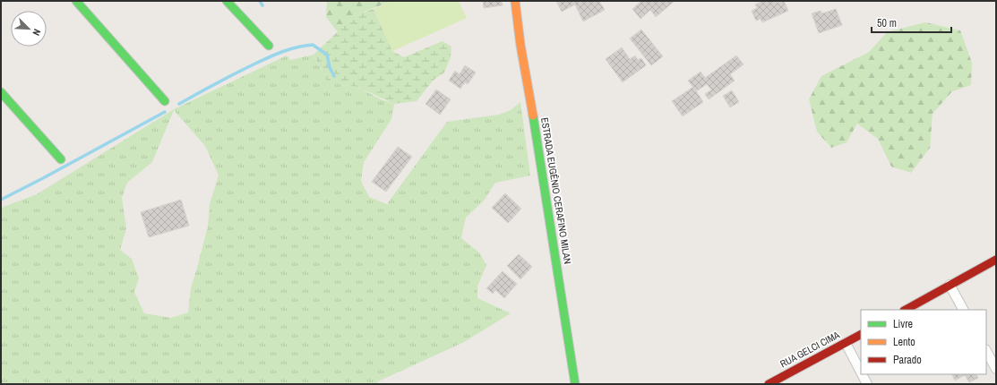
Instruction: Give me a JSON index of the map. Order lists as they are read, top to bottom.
{
  "streets": {
    "street": ["ESTRADA EUGÊNIO CERAFINO MILAN", "RUA GELCI CIMA"]
  },
  "legend": ["Livre", "Lento", "Parado"],
  "scale_bar": "50 m",
  "north": "bottom right"
}
